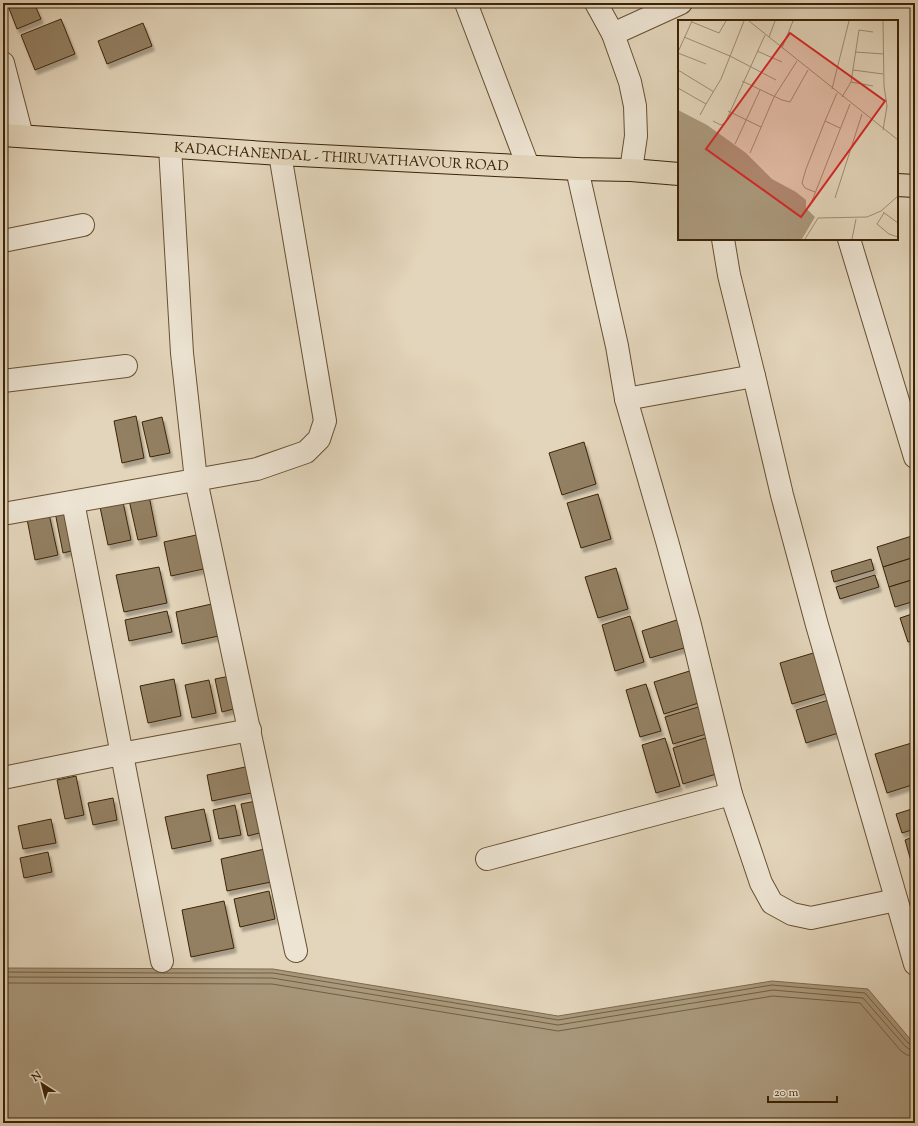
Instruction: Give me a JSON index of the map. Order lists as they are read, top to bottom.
{
  "streets": {
    "main road": ["KADACHANENDAL - THIRUVATHAVOUR ROAD"]
  },
  "scale_bar": "20 m",
  "north": "top left"
}
